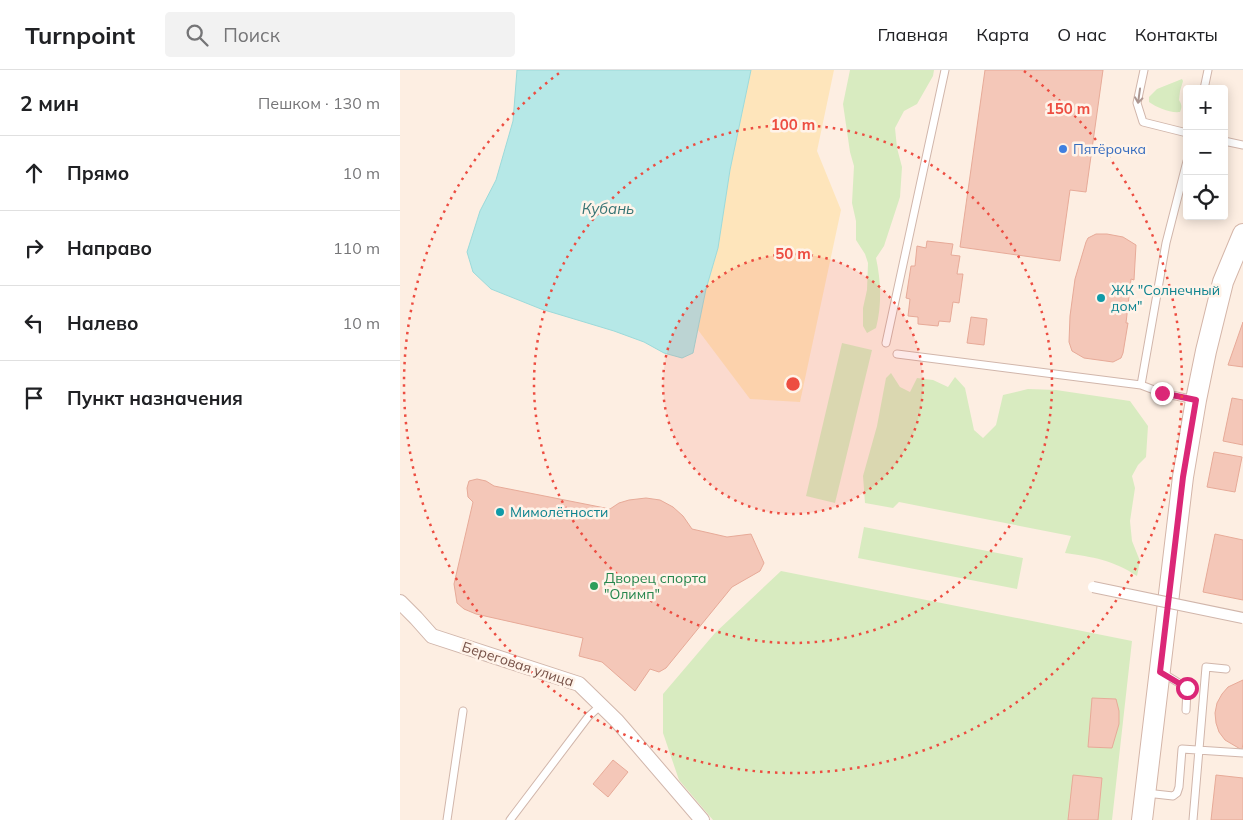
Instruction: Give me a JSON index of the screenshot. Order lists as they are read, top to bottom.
{
  "streets": {
    "street": ["Береговая улица"]
  },
  "water": ["Кубань"],
  "places": [
    "Пятёрочка",
    "ЖК \"Солнечный дом\"",
    "Мимолётности",
    "Дворец спорта \"Олимп\""
  ],
  "page": {
    "header": "Turnpoint",
    "search": "Поиск",
    "nav": [
      "Главная",
      "Карта",
      "О нас",
      "Контакты"
    ],
    "heading": ["2 мин", "Пешком · 130 m"],
    "map_buttons": ["+", "−"],
    "list": [
      ["Прямо", "10 m"],
      ["Направо", "110 m"],
      ["Налево", "10 m"],
      "Пункт назначения"
    ]
  },
  "rings": ["150 m", "100 m", "50 m"]
}
